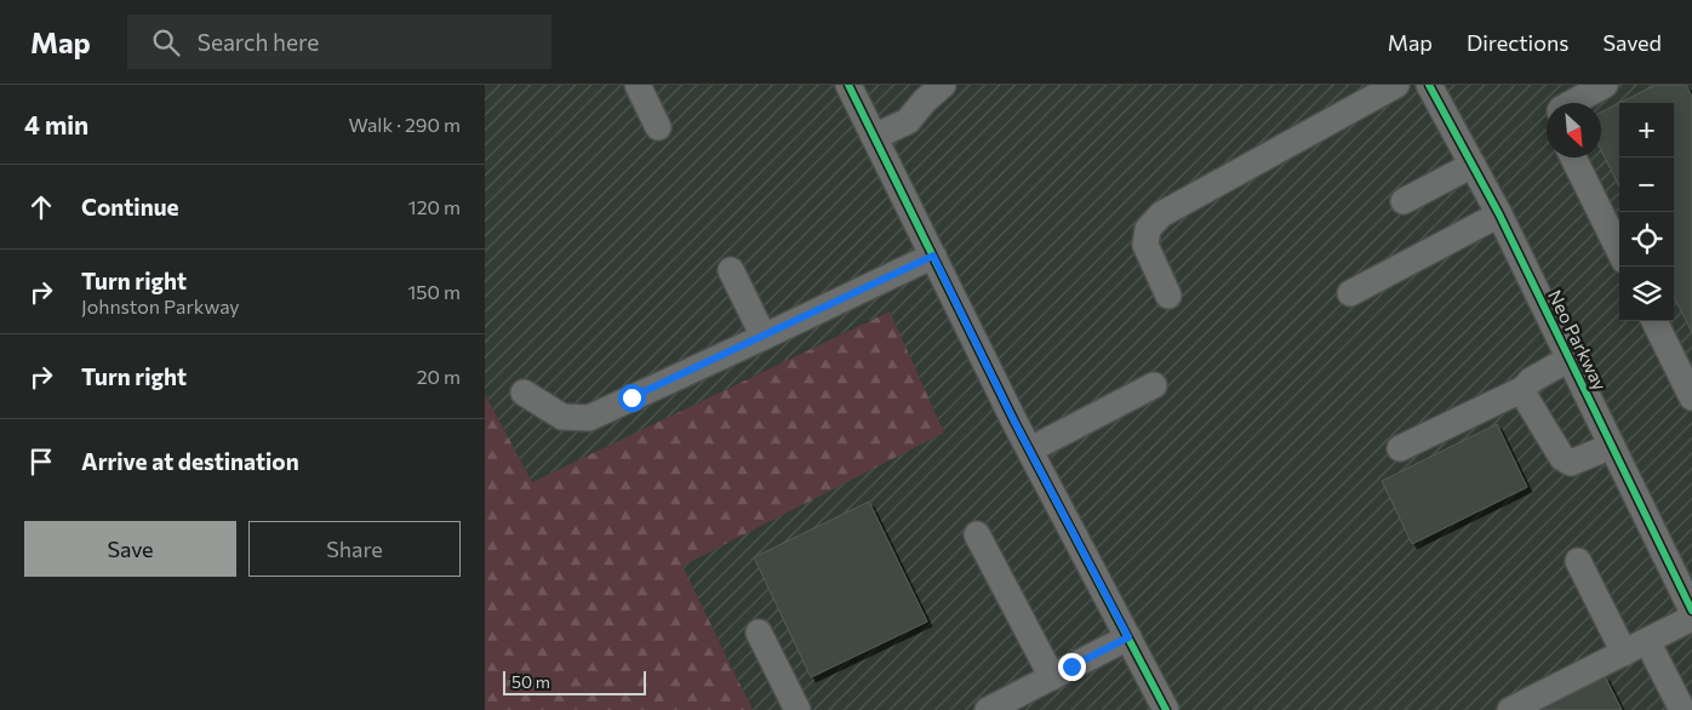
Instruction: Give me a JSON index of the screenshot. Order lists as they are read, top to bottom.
{
  "streets": {
    "street": ["Neo Parkway"]
  },
  "scale_bar": "50 m",
  "north": "bottom right",
  "page": {
    "header": "Map",
    "search": "Search here",
    "nav": ["Map", "Directions", "Saved"],
    "heading": ["4 min", "Walk · 290 m"],
    "map_buttons": ["+", "−"],
    "list": [
      ["Continue", "120 m"],
      ["Turn right", "Johnston Parkway", "150 m"],
      ["Turn right", "20 m"],
      "Arrive at destination"
    ],
    "buttons": ["Save", "Share"],
    "scale": "50 m"
  }
}
